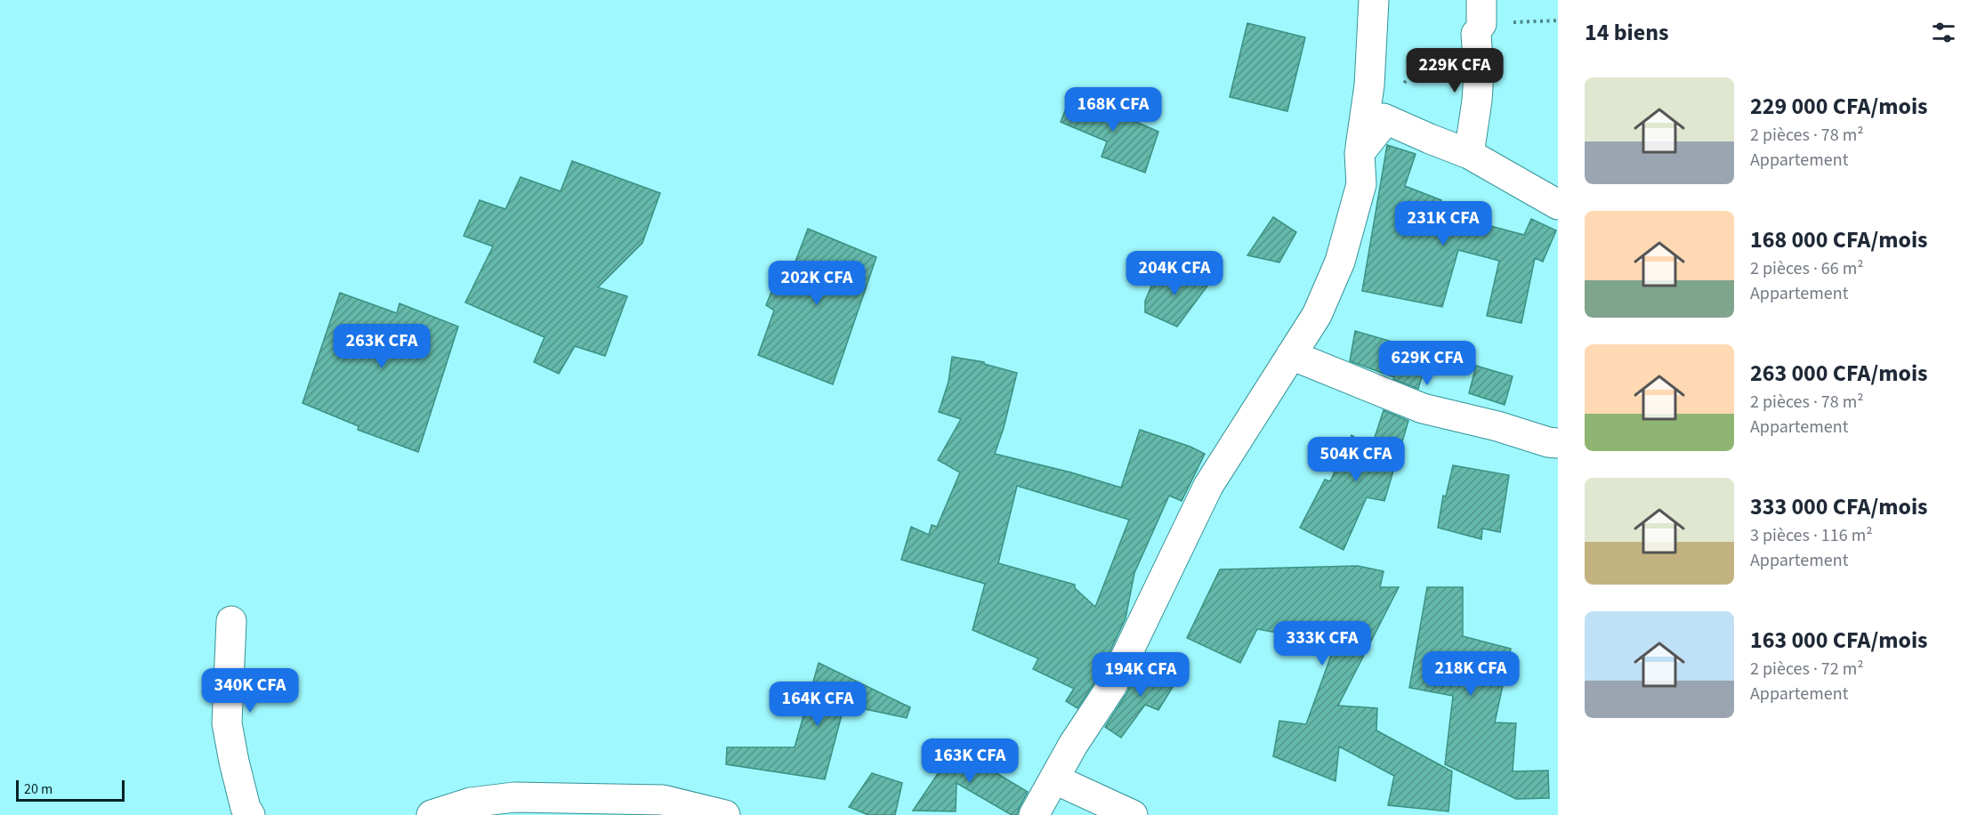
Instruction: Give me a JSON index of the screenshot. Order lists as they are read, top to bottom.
{
  "scale_bar": "20 m",
  "page": {
    "heading": "14 biens",
    "price": [
      "229K CFA",
      "168K CFA",
      "231K CFA",
      "204K CFA",
      "202K CFA",
      "263K CFA",
      "629K CFA",
      "504K CFA",
      "333K CFA",
      "218K CFA",
      "194K CFA",
      "340K CFA",
      "164K CFA",
      "163K CFA"
    ],
    "list": [
      {
        "name": "229 000 CFA/mois",
        "note": "2 pièces · 78 m² · Appartement"
      },
      {
        "name": "168 000 CFA/mois",
        "note": "2 pièces · 66 m² · Appartement"
      },
      {
        "name": "263 000 CFA/mois",
        "note": "2 pièces · 78 m² · Appartement"
      },
      {
        "name": "333 000 CFA/mois",
        "note": "3 pièces · 116 m² · Appartement"
      },
      {
        "name": "163 000 CFA/mois",
        "note": "2 pièces · 72 m² · Appartement"
      }
    ],
    "scale": "20 m"
  }
}
